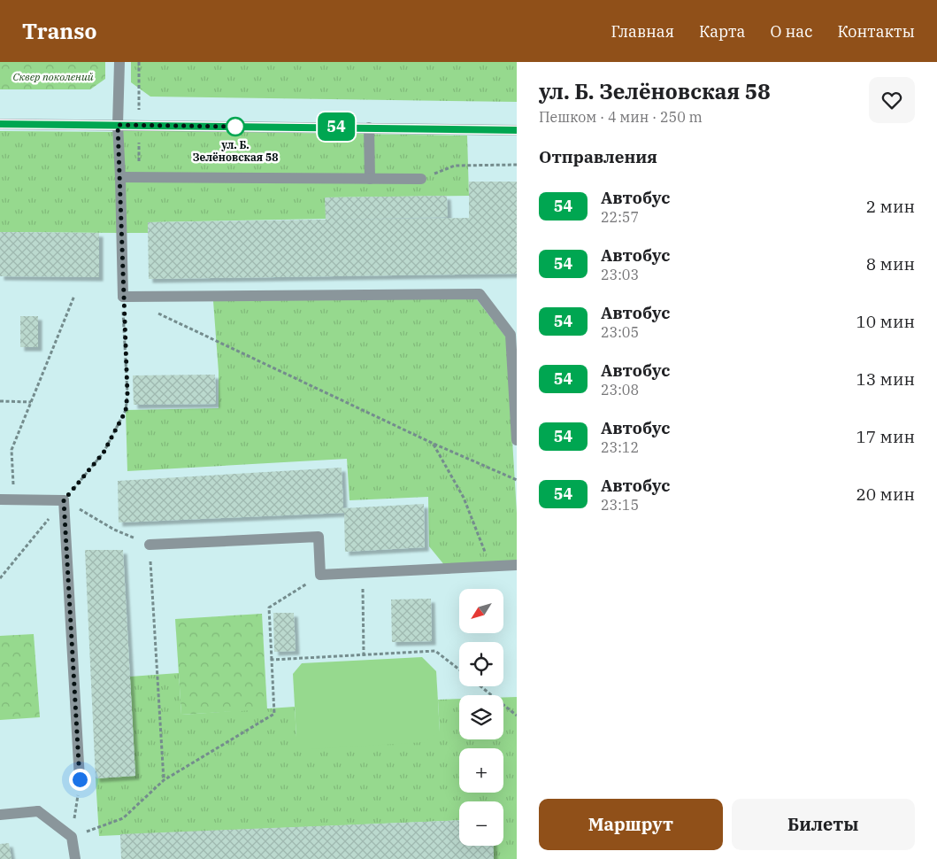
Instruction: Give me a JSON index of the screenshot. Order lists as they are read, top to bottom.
{
  "parks": ["Сквер поколений"],
  "places": ["ул. Б. Зелёновская 58"],
  "lines": ["bus line 54"],
  "north": "bottom left",
  "page": {
    "header": "Transo",
    "nav": [
      "Главная",
      "Карта",
      "О нас",
      "Контакты"
    ],
    "on_map": "54",
    "heading": [
      ["ул. Б. Зелёновская 58", "Пешком · 4 мин · 250 m"],
      "Отправления"
    ],
    "list": [
      {
        "mark": "54",
        "name": "Автобус",
        "note": "22:57",
        "value": "2 мин"
      },
      {
        "mark": "54",
        "name": "Автобус",
        "note": "23:03",
        "value": "8 мин"
      },
      {
        "mark": "54",
        "name": "Автобус",
        "note": "23:05",
        "value": "10 мин"
      },
      {
        "mark": "54",
        "name": "Автобус",
        "note": "23:08",
        "value": "13 мин"
      },
      {
        "mark": "54",
        "name": "Автобус",
        "note": "23:12",
        "value": "17 мин"
      },
      {
        "mark": "54",
        "name": "Автобус",
        "note": "23:15",
        "value": "20 мин"
      }
    ],
    "map_buttons": ["+", "−"],
    "buttons": ["Маршрут", "Билеты"]
  }
}
